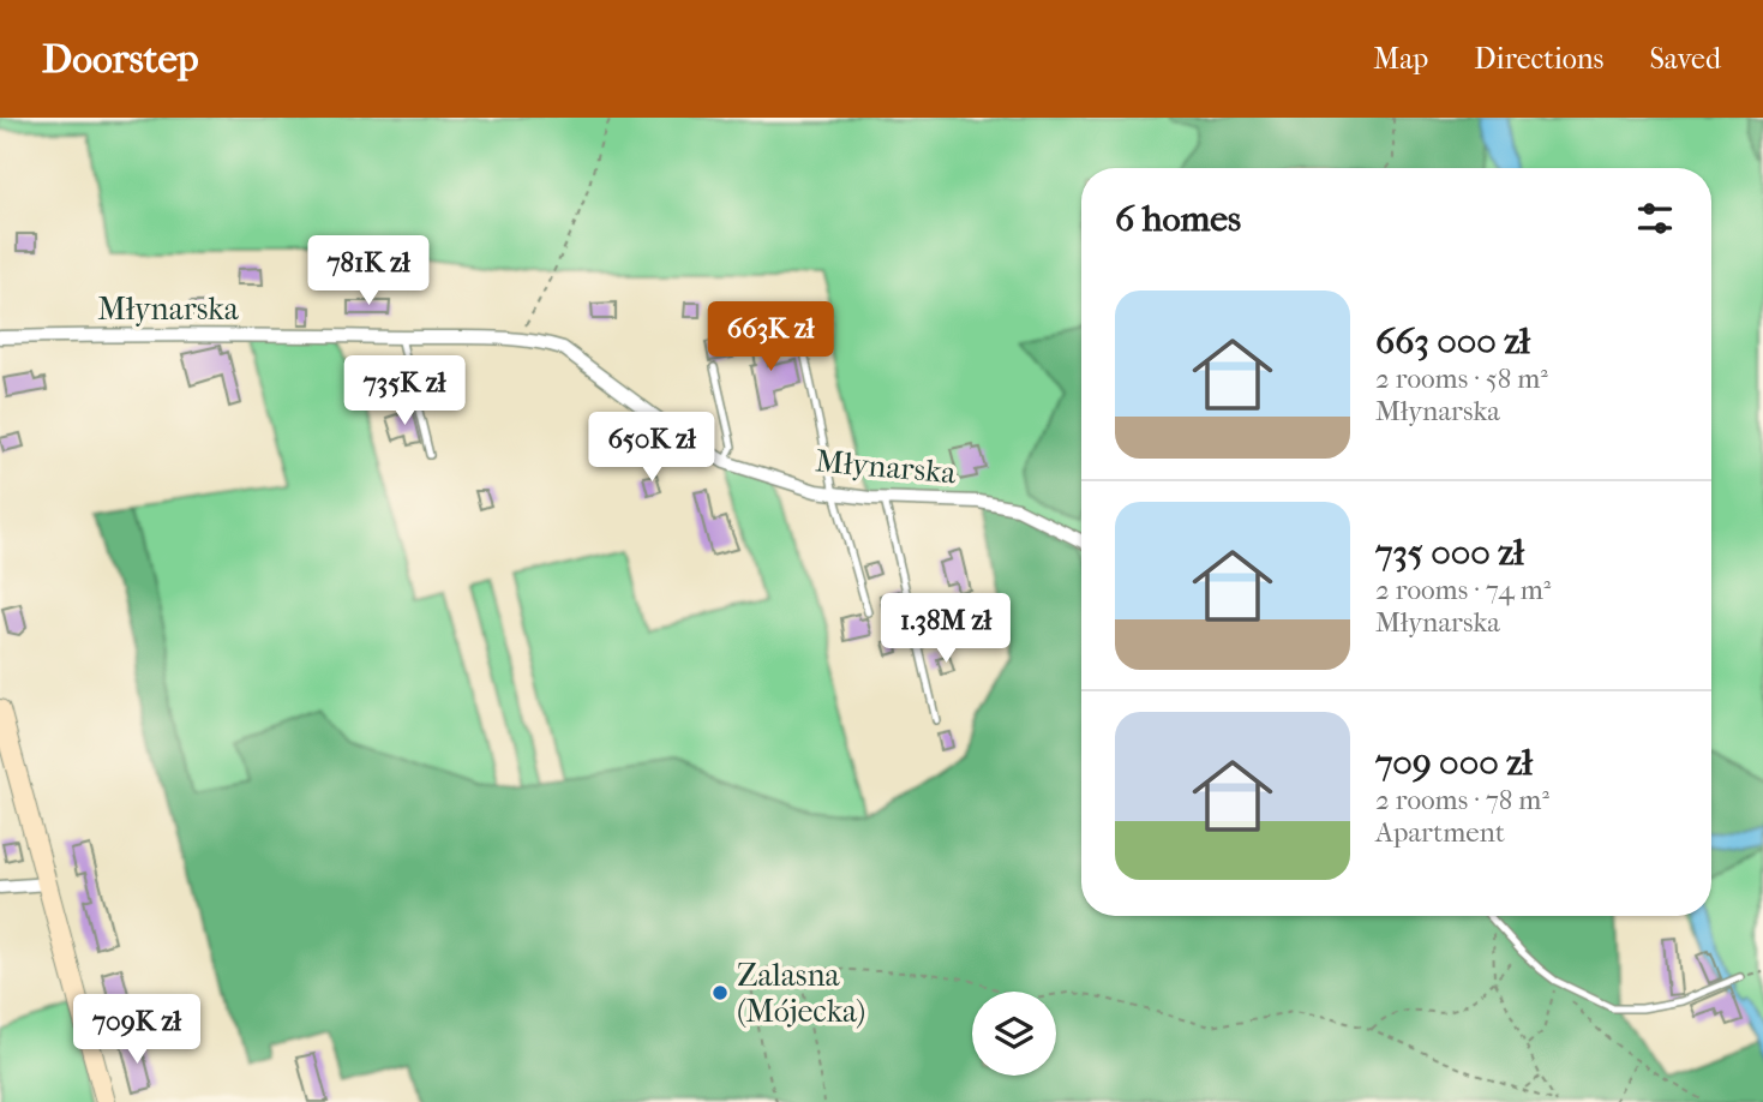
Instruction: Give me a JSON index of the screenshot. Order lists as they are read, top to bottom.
{
  "streets": {
    "street": ["Młynarska"]
  },
  "places": ["Zalasna (Mójecka)"],
  "page": {
    "header": "Doorstep",
    "nav": ["Map", "Directions", "Saved"],
    "heading": "6 homes",
    "price": [
      "781K zł",
      "663K zł",
      "735K zł",
      "650K zł",
      "1.38M zł",
      "709K zł"
    ],
    "list": [
      {
        "name": "663 000 zł",
        "note": "2 rooms · 58 m² · Młynarska"
      },
      {
        "name": "735 000 zł",
        "note": "2 rooms · 74 m² · Młynarska"
      },
      {
        "name": "709 000 zł",
        "note": "2 rooms · 78 m² · Apartment"
      }
    ]
  }
}
